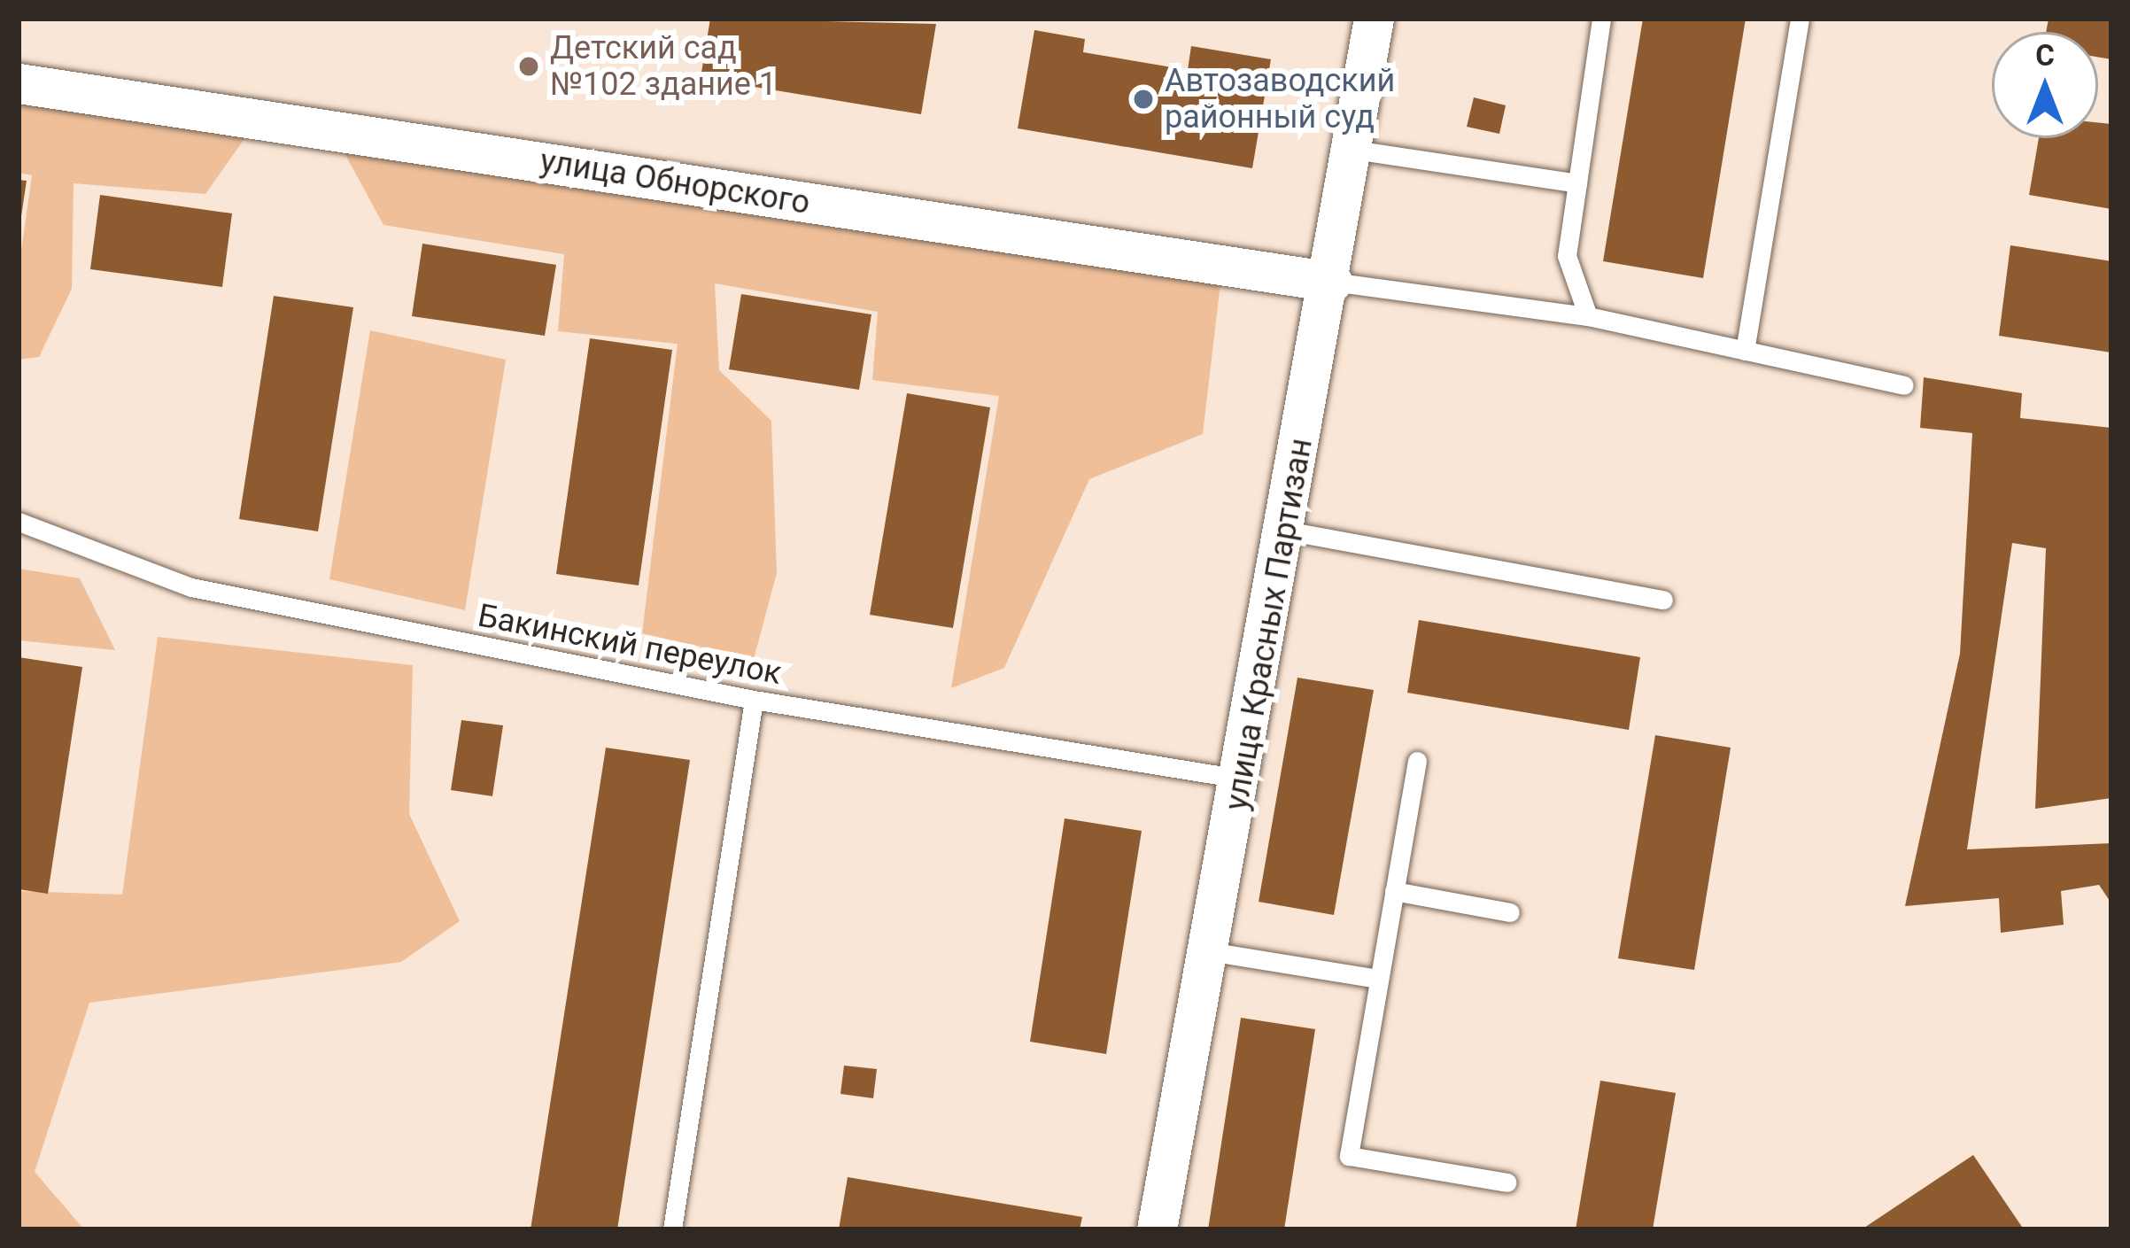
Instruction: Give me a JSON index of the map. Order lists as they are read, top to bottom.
{
  "streets": {
    "street": ["улица Обнорского", "улица Красных Партизан"],
    "lane": ["Бакинский переулок"]
  },
  "crossings": [
    ["улица Обнорского", "улица Красных Партизан"],
    ["улица Красных Партизан", "Бакинский переулок"]
  ],
  "places": ["Детский сад №102 здание 1", "Автозаводский районный суд"],
  "north": "top"
}
